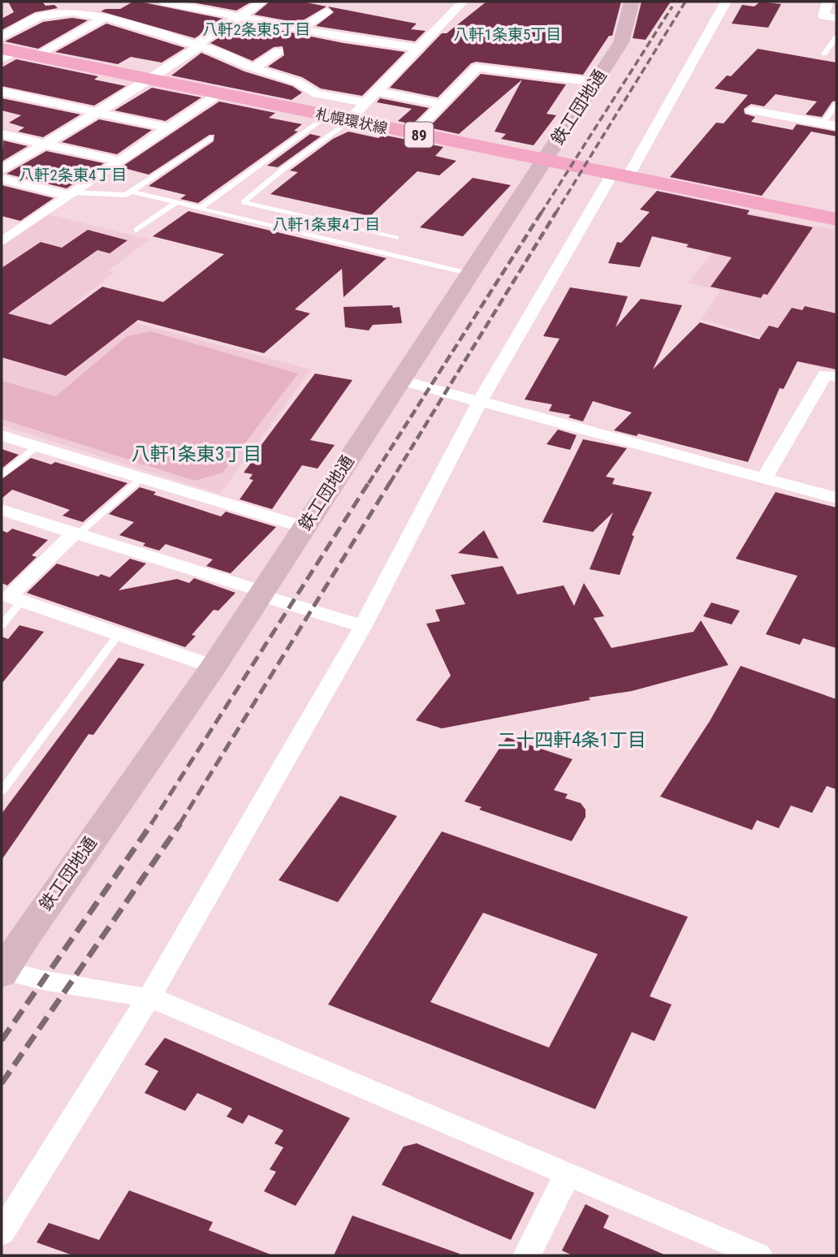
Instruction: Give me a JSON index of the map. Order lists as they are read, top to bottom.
{
  "streets": {
    "main road": ["札幌環状線", "89"],
    "street": ["鉄工団地通"]
  },
  "crossings": [
    ["鉄工団地通", "札幌環状線"]
  ],
  "districts": [
    "八軒2条東5丁目",
    "八軒1条東5丁目",
    "八軒2条東4丁目",
    "八軒1条東4丁目",
    "八軒1条東3丁目",
    "二十四軒4条1丁目"
  ]
}
